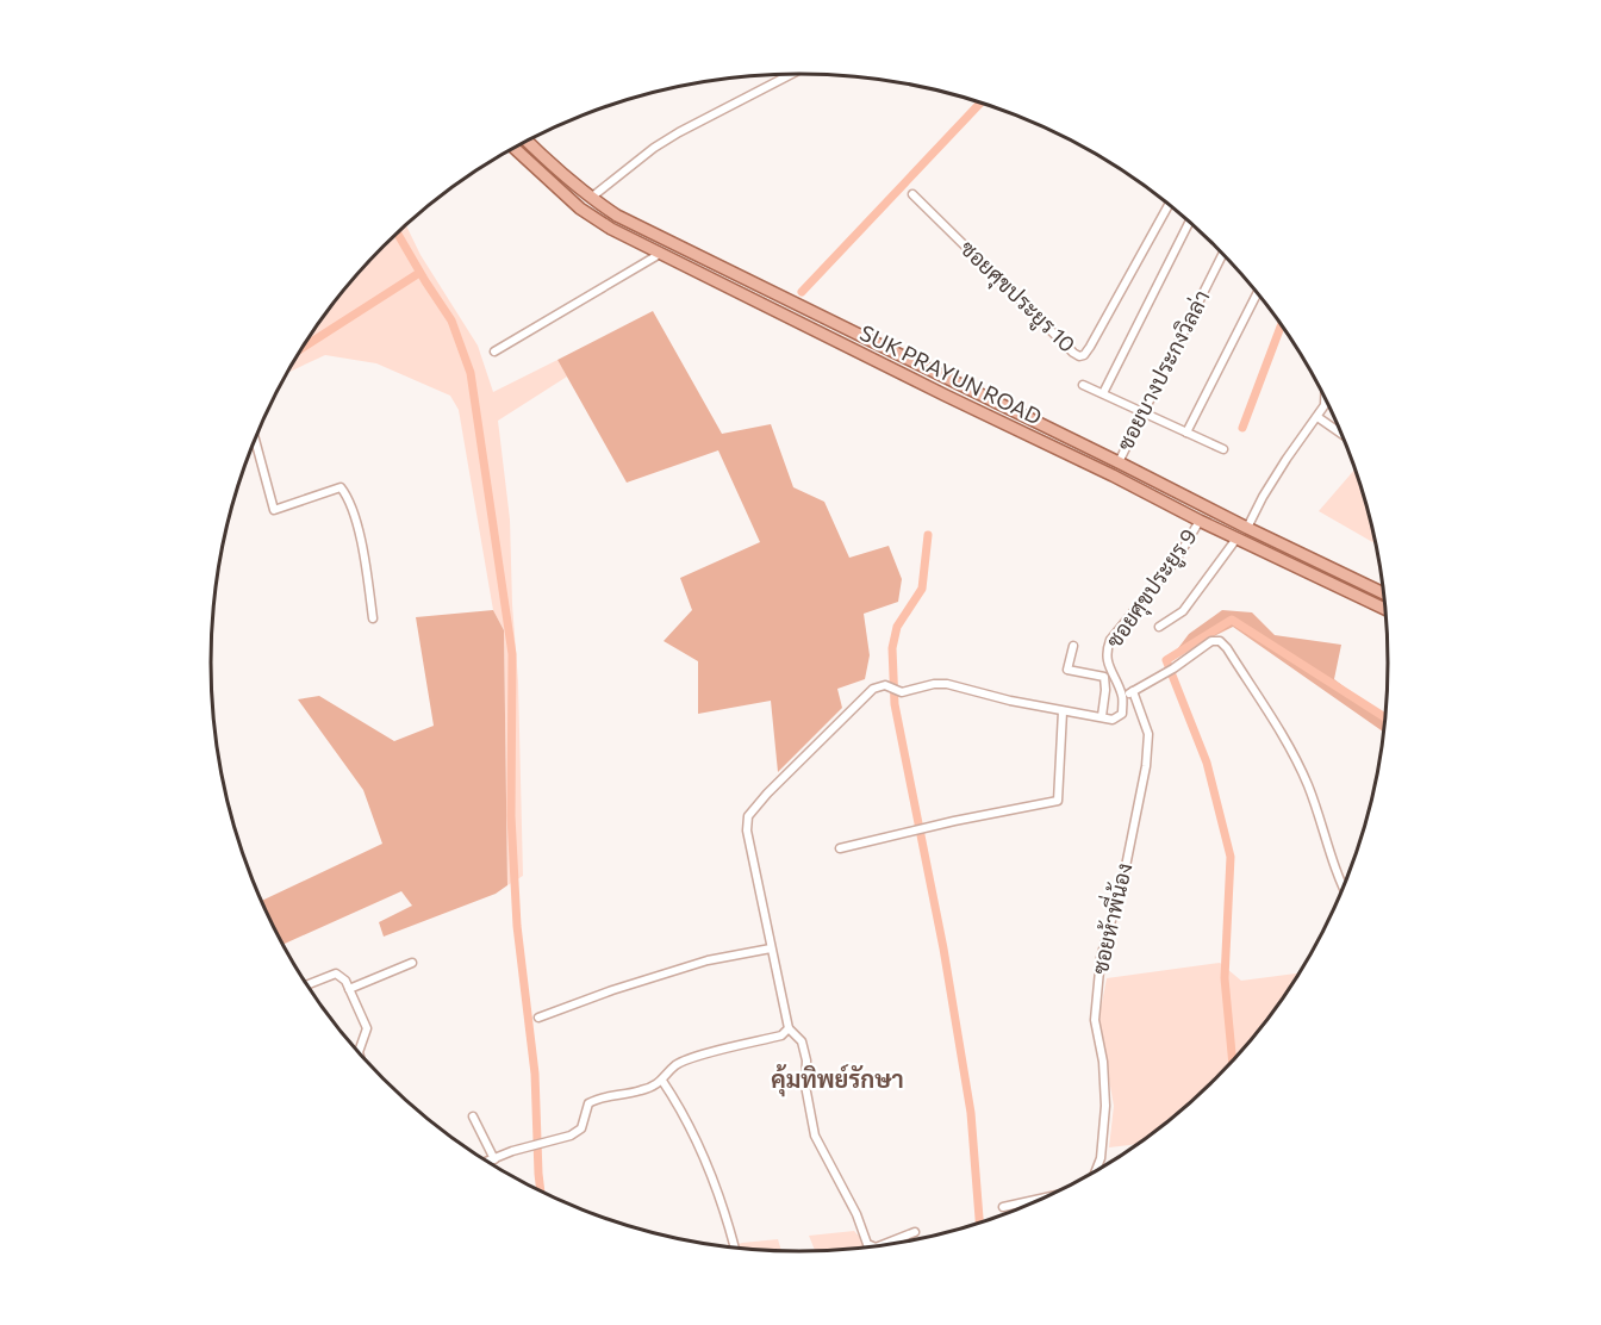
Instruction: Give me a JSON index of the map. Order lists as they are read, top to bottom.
{
  "streets": {
    "main road": ["SUK PRAYUN ROAD"],
    "street": [
      "ซอยศุขประยูร 10",
      "ซอยบางประกงวิลล่า",
      "ซอยศุขประยูร 9",
      "ซอยห้าพี่น้อง"
    ]
  },
  "crossings": [
    ["ซอยบางประกงวิลล่า", "SUK PRAYUN ROAD"],
    ["SUK PRAYUN ROAD", "ซอยศุขประยูร 9"]
  ],
  "districts": ["คุ้มทิพย์รักษา"]
}
